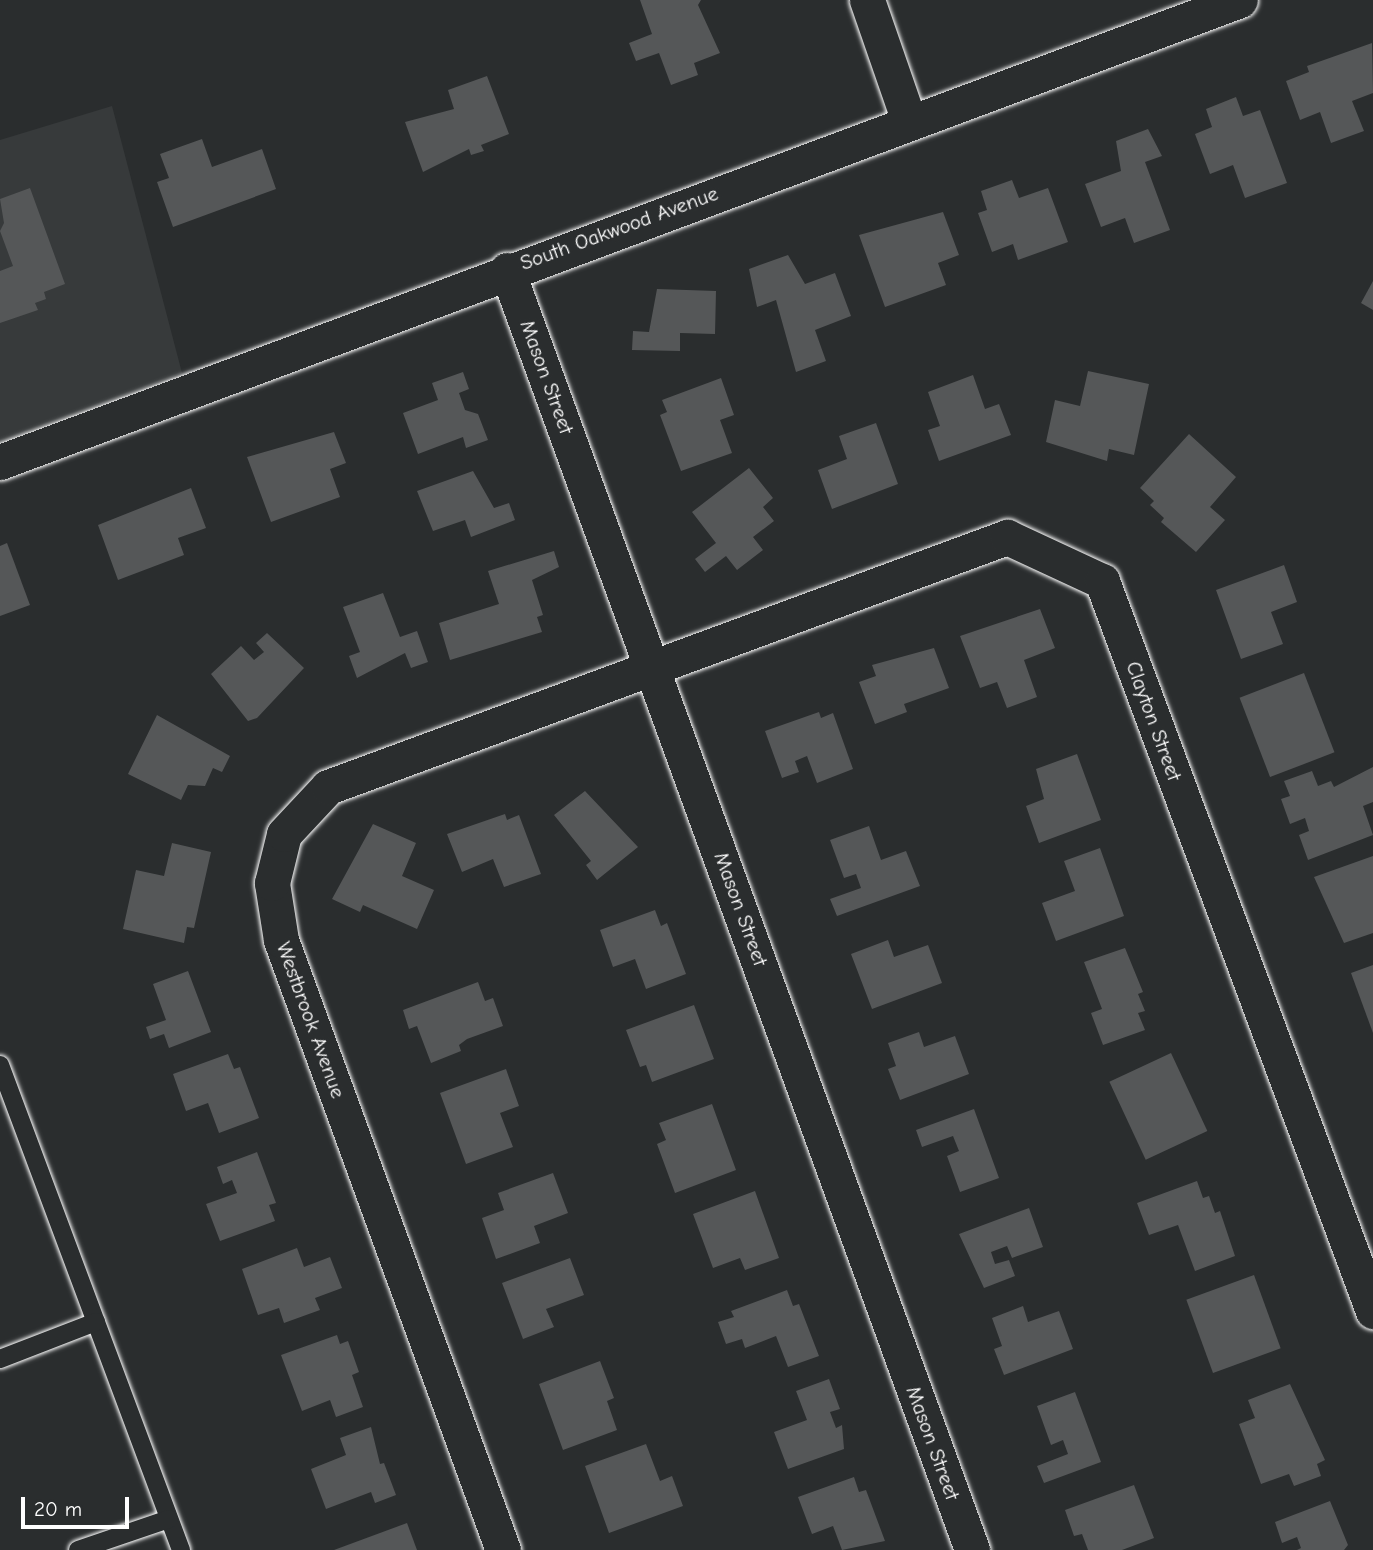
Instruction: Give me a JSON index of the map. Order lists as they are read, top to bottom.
{
  "streets": {
    "street": [
      "South Oakwood Avenue",
      "Mason Street",
      "Clayton Street",
      "Westbrook Avenue"
    ]
  },
  "crossings": [
    ["South Oakwood Avenue", "Mason Street"],
    ["Mason Street", "Clayton Street"],
    ["Mason Street", "Westbrook Avenue"],
    ["Clayton Street", "Westbrook Avenue"]
  ],
  "scale_bar": "20 m"
}
